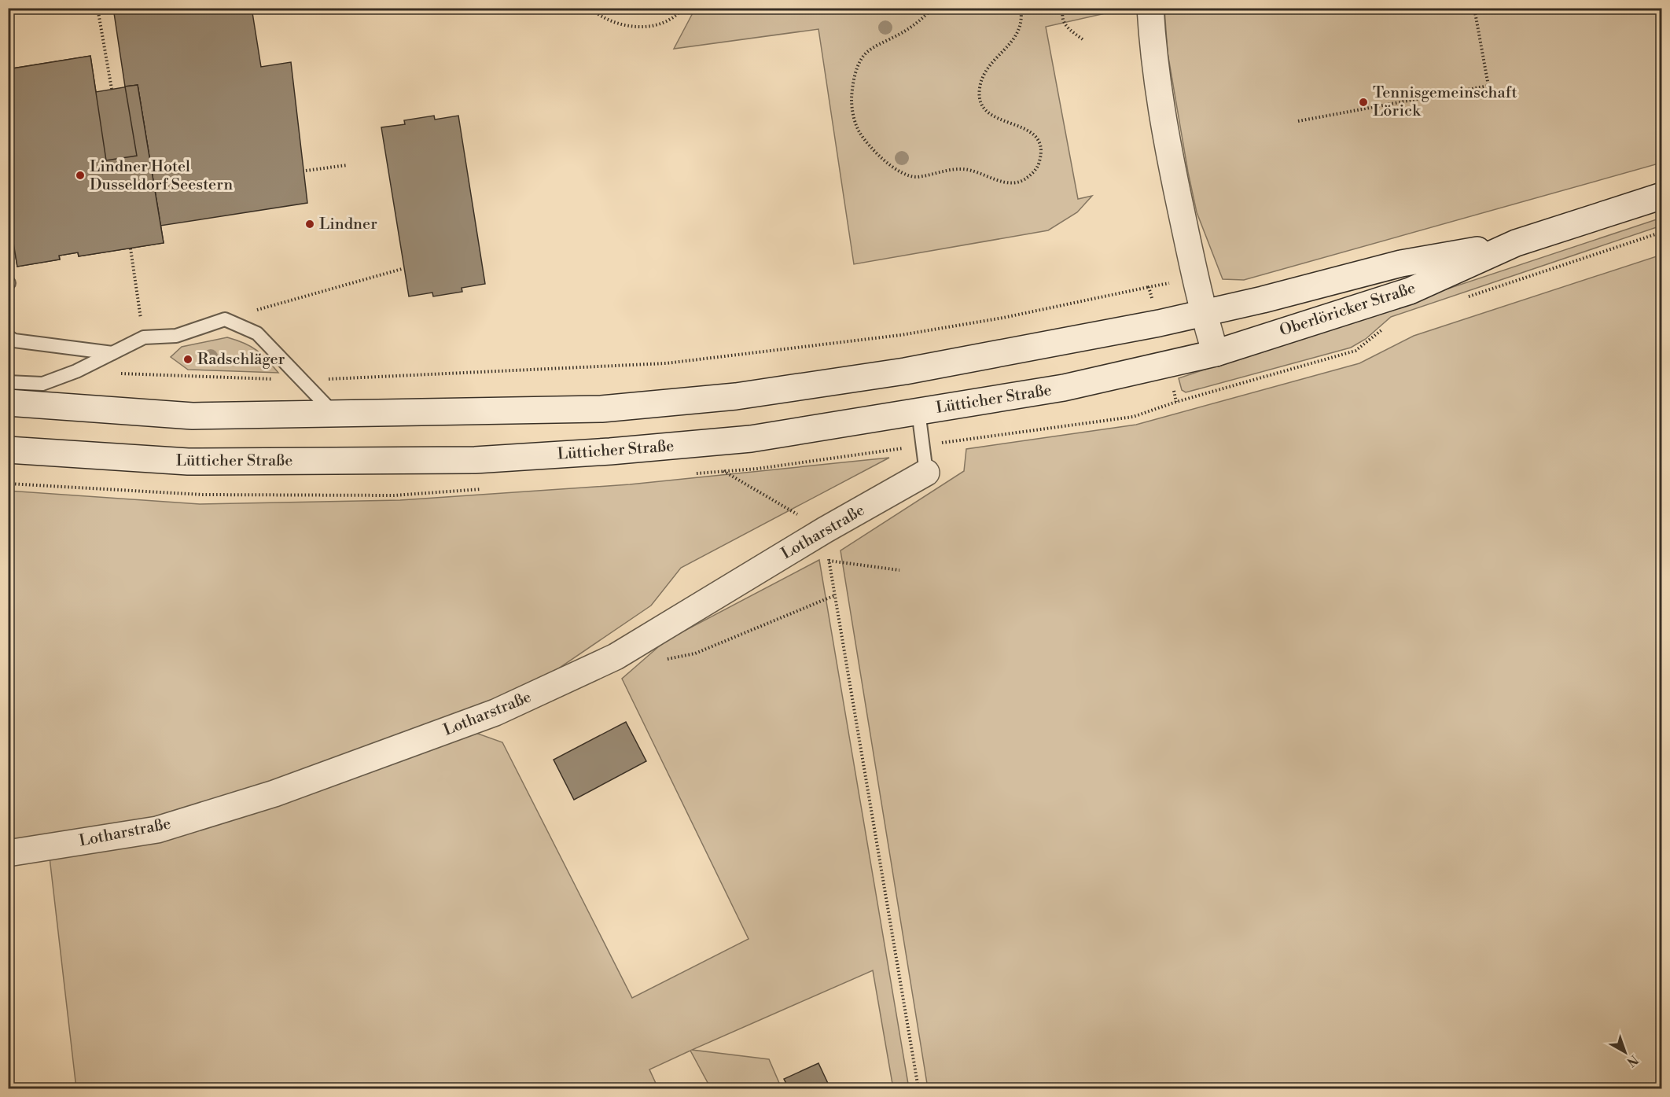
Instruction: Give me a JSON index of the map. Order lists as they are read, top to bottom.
{
  "streets": {
    "main road": ["Oberlöricker Straße", "Lütticher Straße", "Lotharstraße"]
  },
  "crossings": [
    ["Oberlöricker Straße", "Lütticher Straße"]
  ],
  "places": [
    "Tennisgemeinschaft Lörick",
    "Lindner Hotel Dusseldorf Seestern",
    "Lindner",
    "Radschläger"
  ],
  "north": "bottom right"
}
